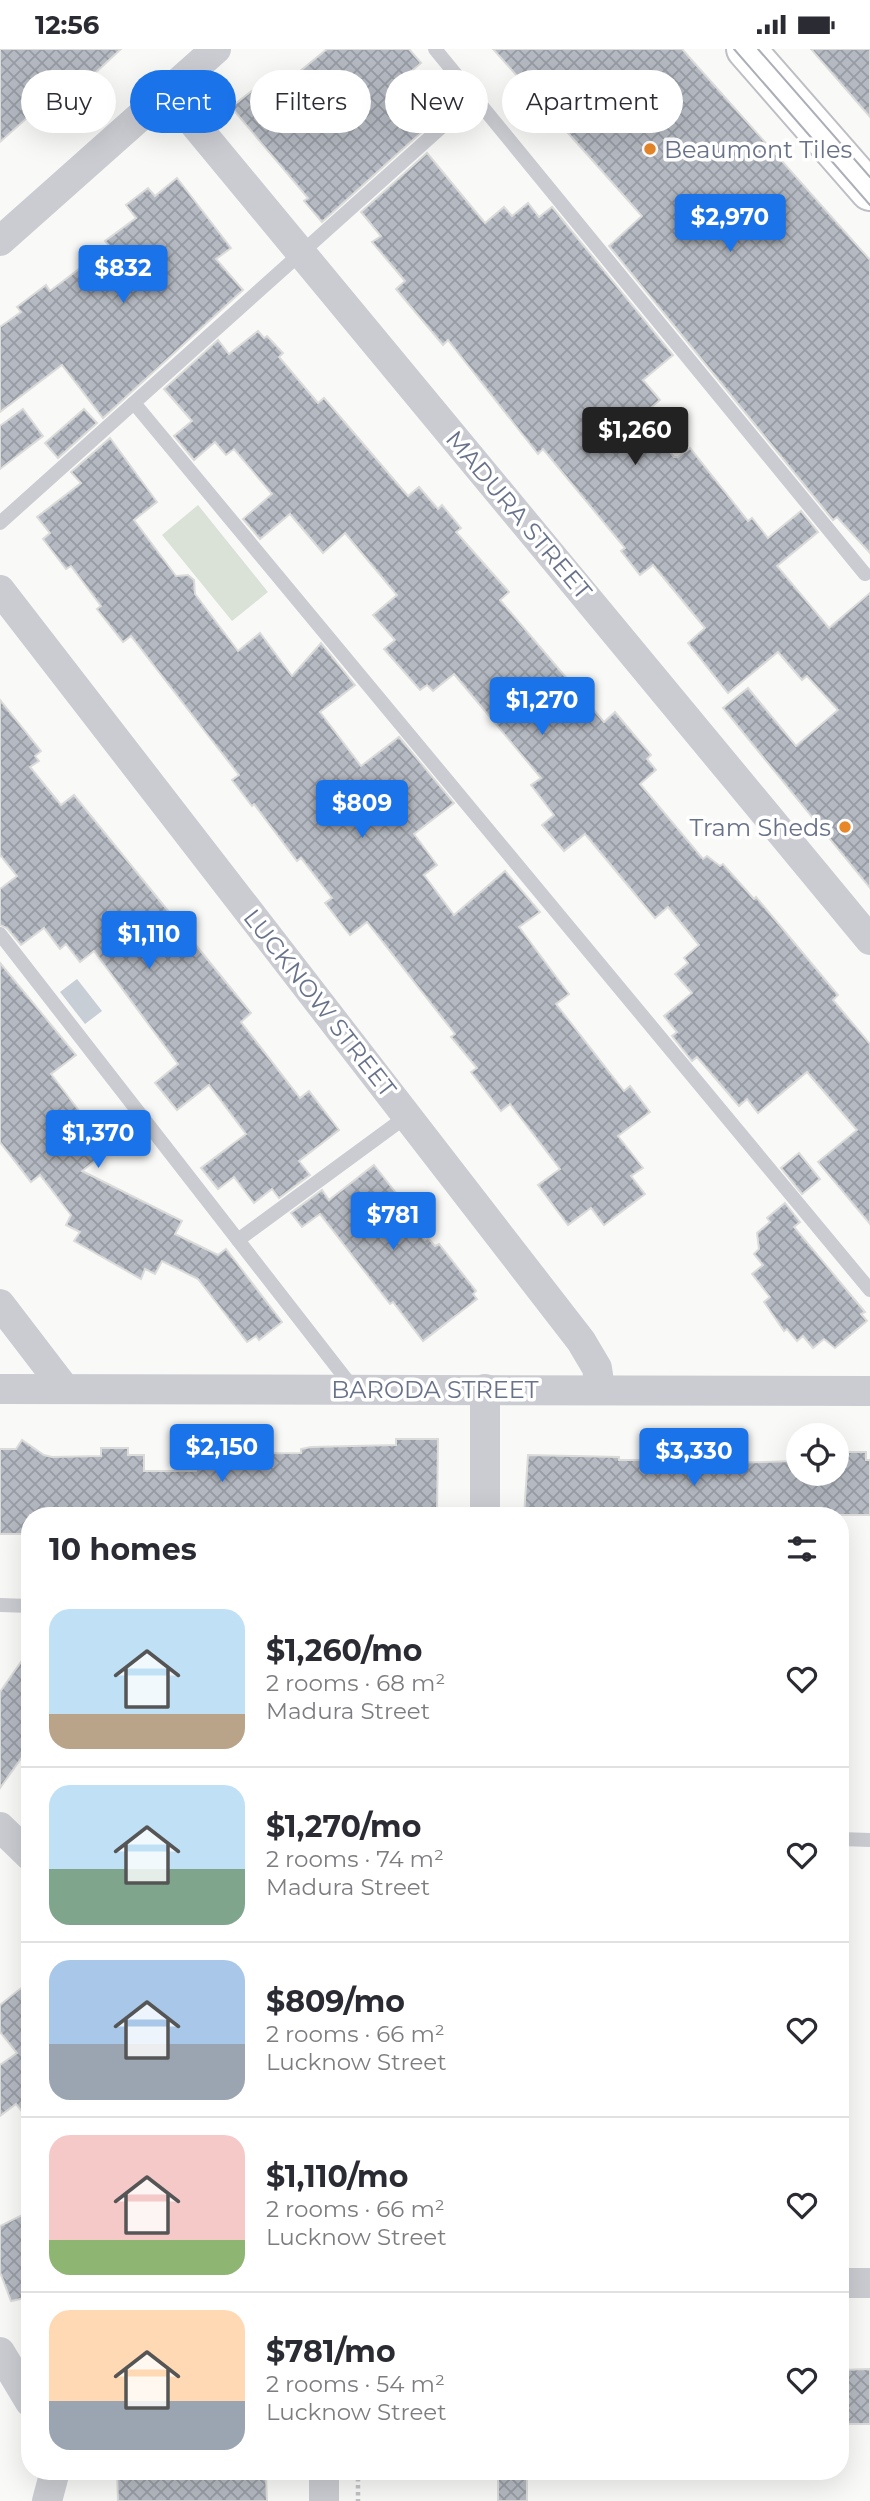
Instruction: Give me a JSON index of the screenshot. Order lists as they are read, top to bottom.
{
  "streets": {
    "street": ["MADURA STREET", "LUCKNOW STREET", "BARODA STREET"]
  },
  "crossings": [
    ["LUCKNOW STREET", "BARODA STREET"]
  ],
  "places": ["Beaumont Tiles", "Tram Sheds"],
  "page": {
    "status": "12:56",
    "chip": [
      "Buy",
      "Rent",
      "Filters",
      "New",
      "Apartment"
    ],
    "price": [
      "$2,970",
      "$832",
      "$1,260",
      "$1,270",
      "$809",
      "$1,110",
      "$1,370",
      "$781",
      "$2,150",
      "$3,330"
    ],
    "heading": "10 homes",
    "list": [
      {
        "name": "$1,260/mo",
        "note": "2 rooms · 68 m² · Madura Street"
      },
      {
        "name": "$1,270/mo",
        "note": "2 rooms · 74 m² · Madura Street"
      },
      {
        "name": "$809/mo",
        "note": "2 rooms · 66 m² · Lucknow Street"
      },
      {
        "name": "$1,110/mo",
        "note": "2 rooms · 66 m² · Lucknow Street"
      },
      {
        "name": "$781/mo",
        "note": "2 rooms · 54 m² · Lucknow Street"
      }
    ]
  }
}
